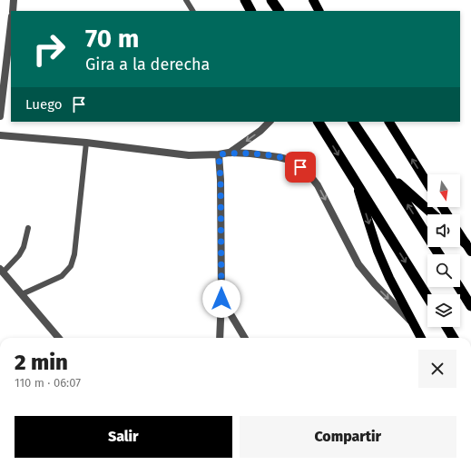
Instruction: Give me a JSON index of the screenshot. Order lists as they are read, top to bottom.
{
  "north": "bottom",
  "page": {
    "turn": ["70 m", "Gira a la derecha"],
    "then": "Luego",
    "heading": ["2 min", "110 m · 06:07"],
    "buttons": ["Salir", "Compartir"]
  }
}
